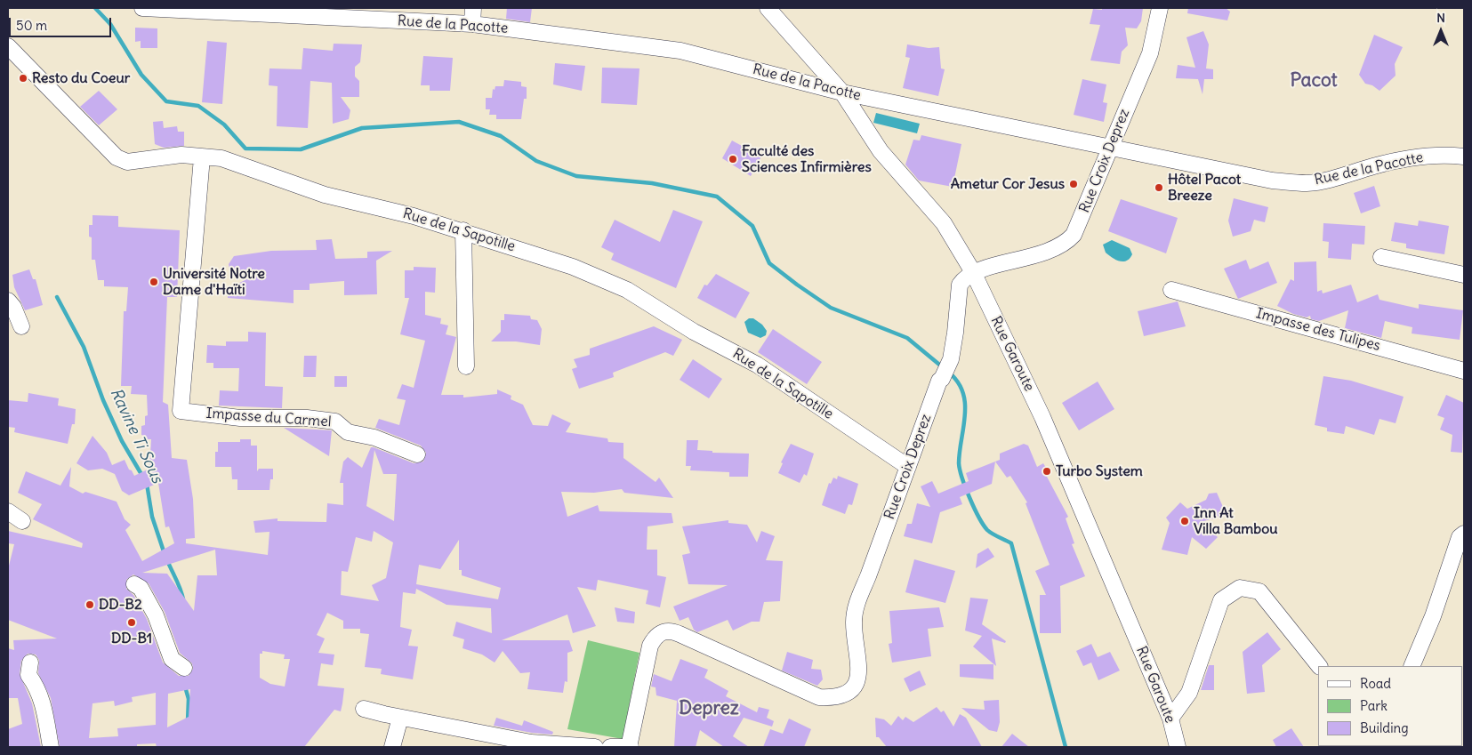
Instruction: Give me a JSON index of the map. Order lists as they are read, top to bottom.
{
  "streets": {
    "street": [
      "Rue de la Pacotte",
      "Rue Croix Deprez",
      "Rue de la Sapotille",
      "Impasse des Tulipes",
      "Rue Garoute",
      "Impasse du Carmel"
    ]
  },
  "crossings": [
    ["Rue de la Pacotte", "Rue Croix Deprez"],
    ["Rue de la Pacotte", "Rue Garoute"],
    ["Rue Croix Deprez", "Rue de la Sapotille"],
    ["Rue Croix Deprez", "Rue Garoute"],
    ["Rue de la Sapotille", "Impasse du Carmel"]
  ],
  "districts": ["Pacot", "Deprez"],
  "water": ["Ravine Ti Sous"],
  "places": [
    "Resto du Coeur",
    "Faculté des Sciences Infirmières",
    "Ametur Cor Jesus",
    "Hôtel Pacot Breeze",
    "Université Notre Dame d'Haïti",
    "Turbo System",
    "Inn At Villa Bambou",
    "DD-B2",
    "DD-B1"
  ],
  "legend": ["Road", "Park", "Building"],
  "scale_bar": "50 m",
  "north": "top"
}
